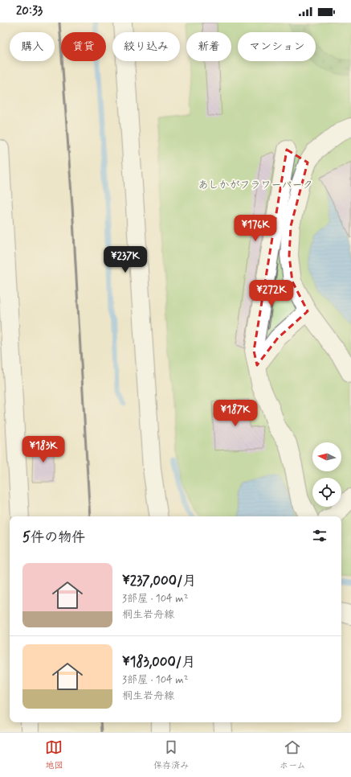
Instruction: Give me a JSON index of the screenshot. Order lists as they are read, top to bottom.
{
  "parks": ["あしかがフラワーパーク"],
  "north": "left",
  "page": {
    "status": "20:33",
    "chip": [
      "購入",
      "賃貸",
      "絞り込み",
      "新着",
      "マンション"
    ],
    "price": [
      "¥176K",
      "¥237K",
      "¥272K",
      "¥187K",
      "¥183K"
    ],
    "heading": "5件の物件",
    "list": [
      {
        "name": "¥237,000/月",
        "note": "3部屋 · 104 m² · 桐生岩舟線"
      },
      {
        "name": "¥183,000/月",
        "note": "3部屋 · 104 m² · 桐生岩舟線"
      }
    ],
    "tabs": ["地図", "保存済み", "ホーム"]
  }
}
